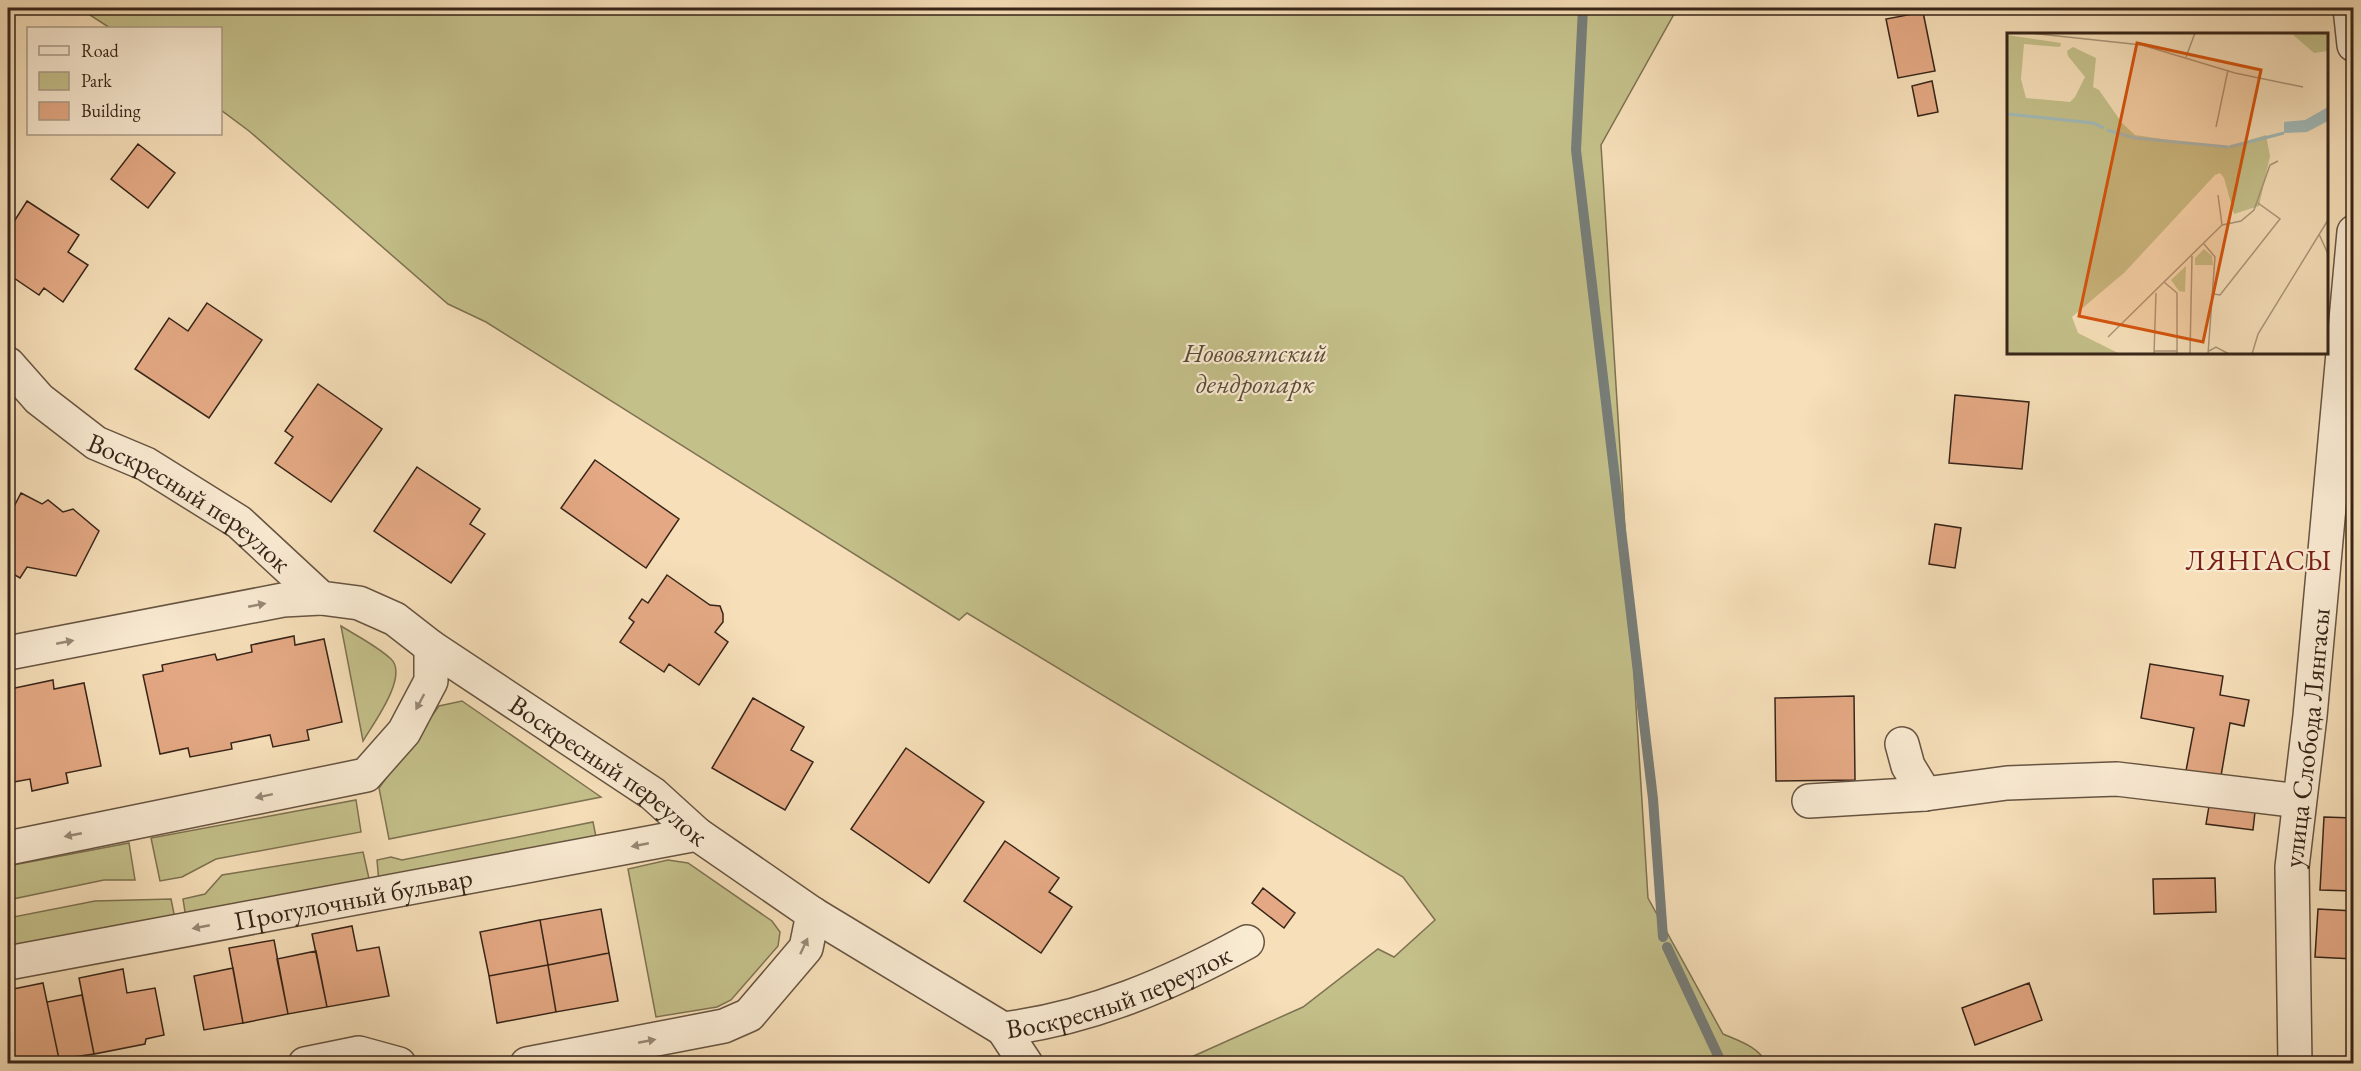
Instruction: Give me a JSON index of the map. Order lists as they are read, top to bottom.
{
  "streets": {
    "street": ["Воскресный переулок", "улица Слобода Лянгасы", "Прогулочный бульвар"]
  },
  "crossings": [
    ["Воскресный переулок", "Прогулочный бульвар"]
  ],
  "one_way": ["Прогулочный бульвар"],
  "districts": ["ЛЯНГАСЫ"],
  "parks": ["Нововятский дендропарк"],
  "legend": ["Road", "Park", "Building"]
}
